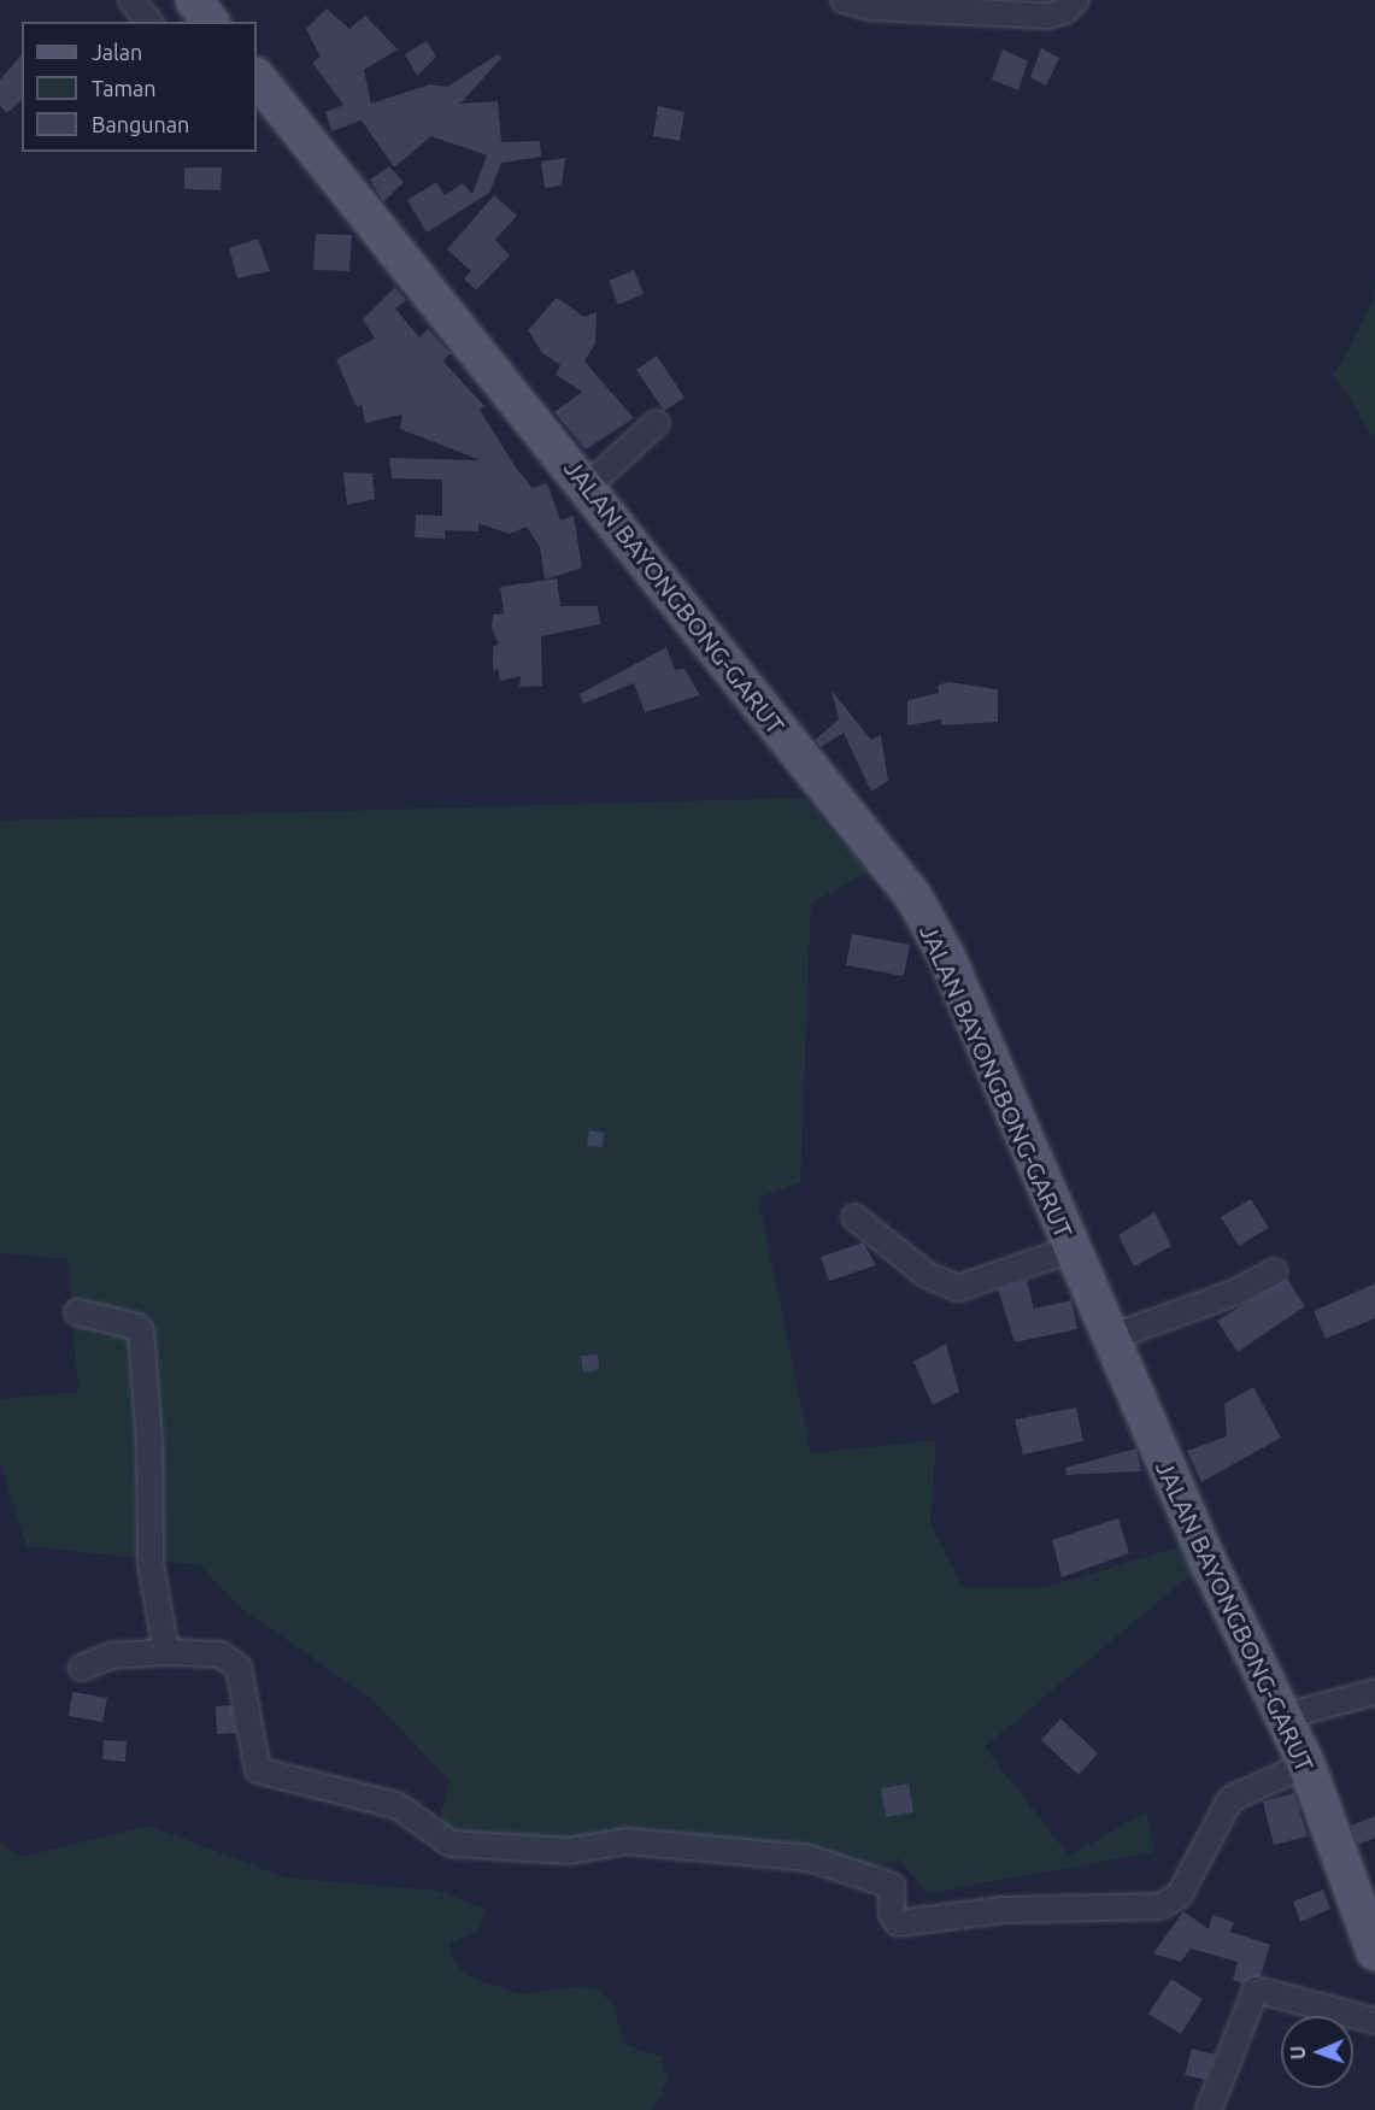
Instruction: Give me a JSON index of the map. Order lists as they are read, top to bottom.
{
  "streets": {
    "main road": ["JALAN BAYONGBONG-GARUT"]
  },
  "legend": ["Jalan", "Taman", "Bangunan"],
  "north": "left"
}
